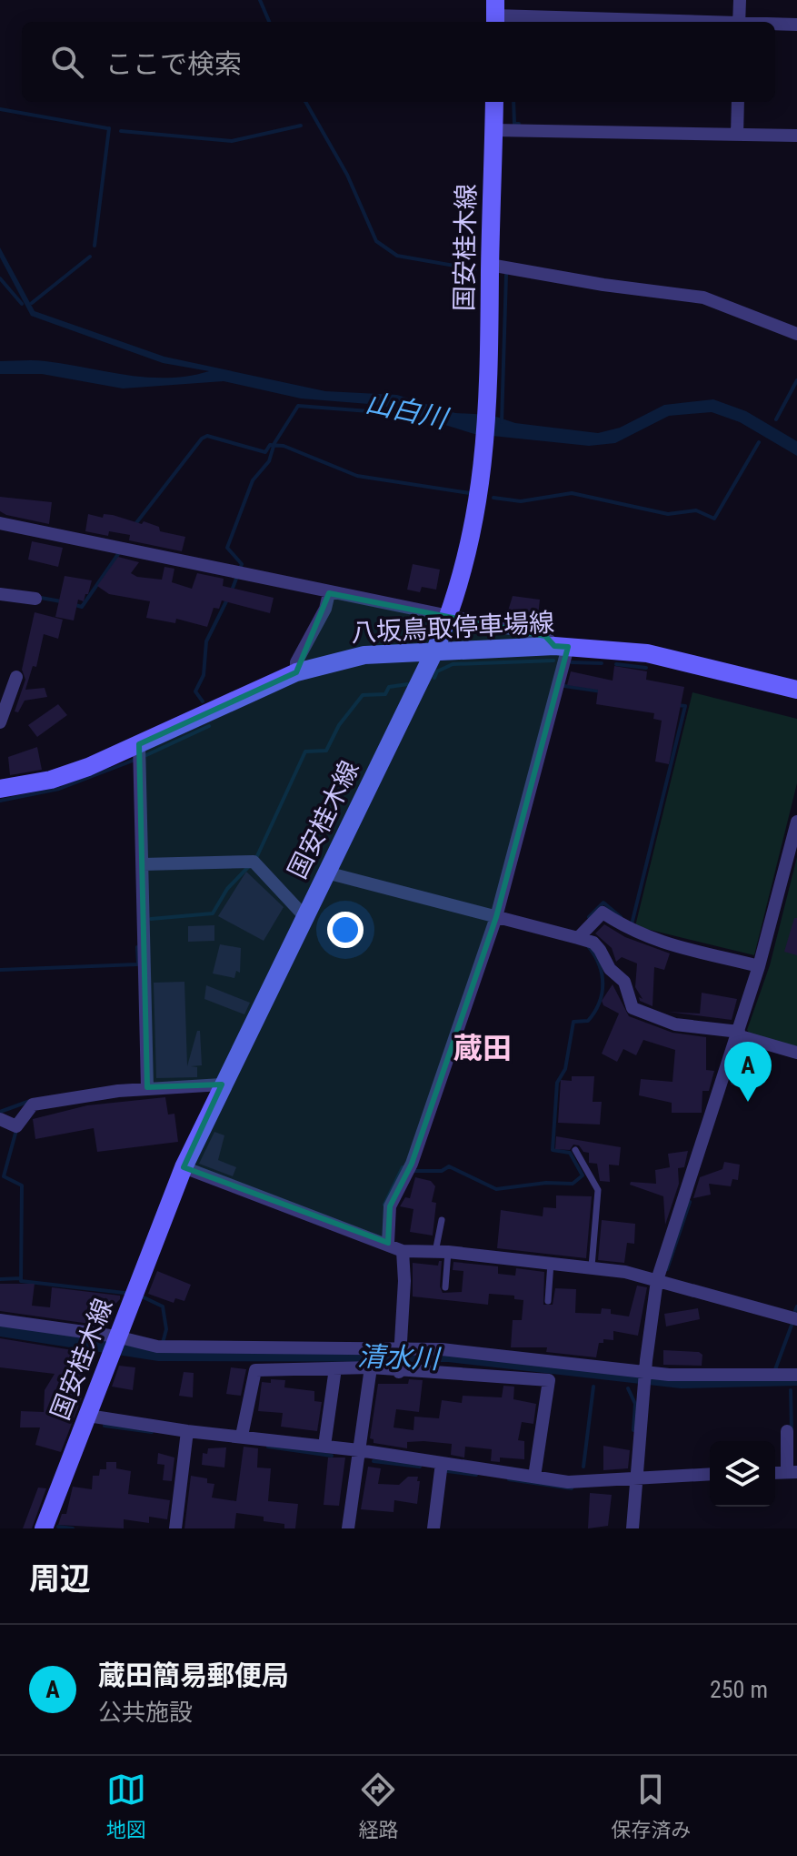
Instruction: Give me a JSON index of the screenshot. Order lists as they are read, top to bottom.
{
  "streets": {
    "main road": ["国安桂木線", "八坂鳥取停車場線"]
  },
  "crossings": [
    ["国安桂木線", "八坂鳥取停車場線"]
  ],
  "districts": ["蔵田"],
  "water": ["山白川", "清水川"],
  "page": {
    "search": "ここで検索",
    "pins": "A",
    "heading": "周辺",
    "list": [
      {
        "mark": "A",
        "name": "蔵田簡易郵便局",
        "note": "公共施設",
        "value": "250 m"
      }
    ],
    "nav": ["地図", "経路", "保存済み"]
  }
}
